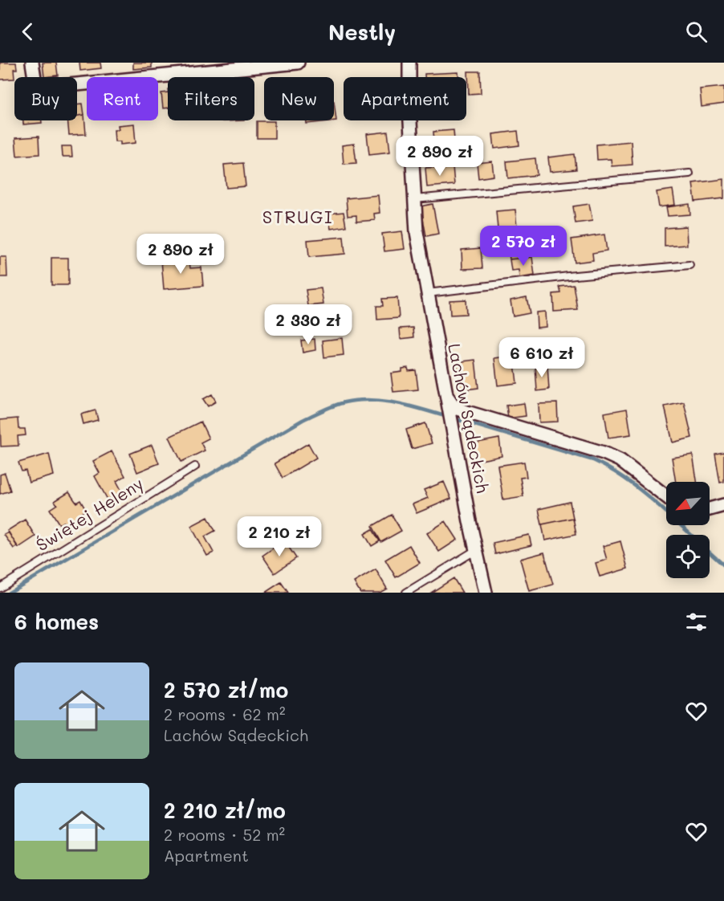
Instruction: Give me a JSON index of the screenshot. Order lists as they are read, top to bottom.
{
  "streets": {
    "street": ["Lachów Sądeckich"],
    "lane": ["Świętej Heleny"]
  },
  "districts": ["STRUGI"],
  "north": "bottom left",
  "page": {
    "header": "Nestly",
    "chip": [
      "Buy",
      "Rent",
      "Filters",
      "New",
      "Apartment"
    ],
    "price": [
      "2 890 zł",
      "2 570 zł",
      "2 890 zł",
      "2 330 zł",
      "6 610 zł",
      "2 210 zł"
    ],
    "heading": "6 homes",
    "list": [
      {
        "name": "2 570 zł/mo",
        "note": "2 rooms · 62 m² · Lachów Sądeckich"
      },
      {
        "name": "2 210 zł/mo",
        "note": "2 rooms · 52 m² · Apartment"
      }
    ]
  }
}
